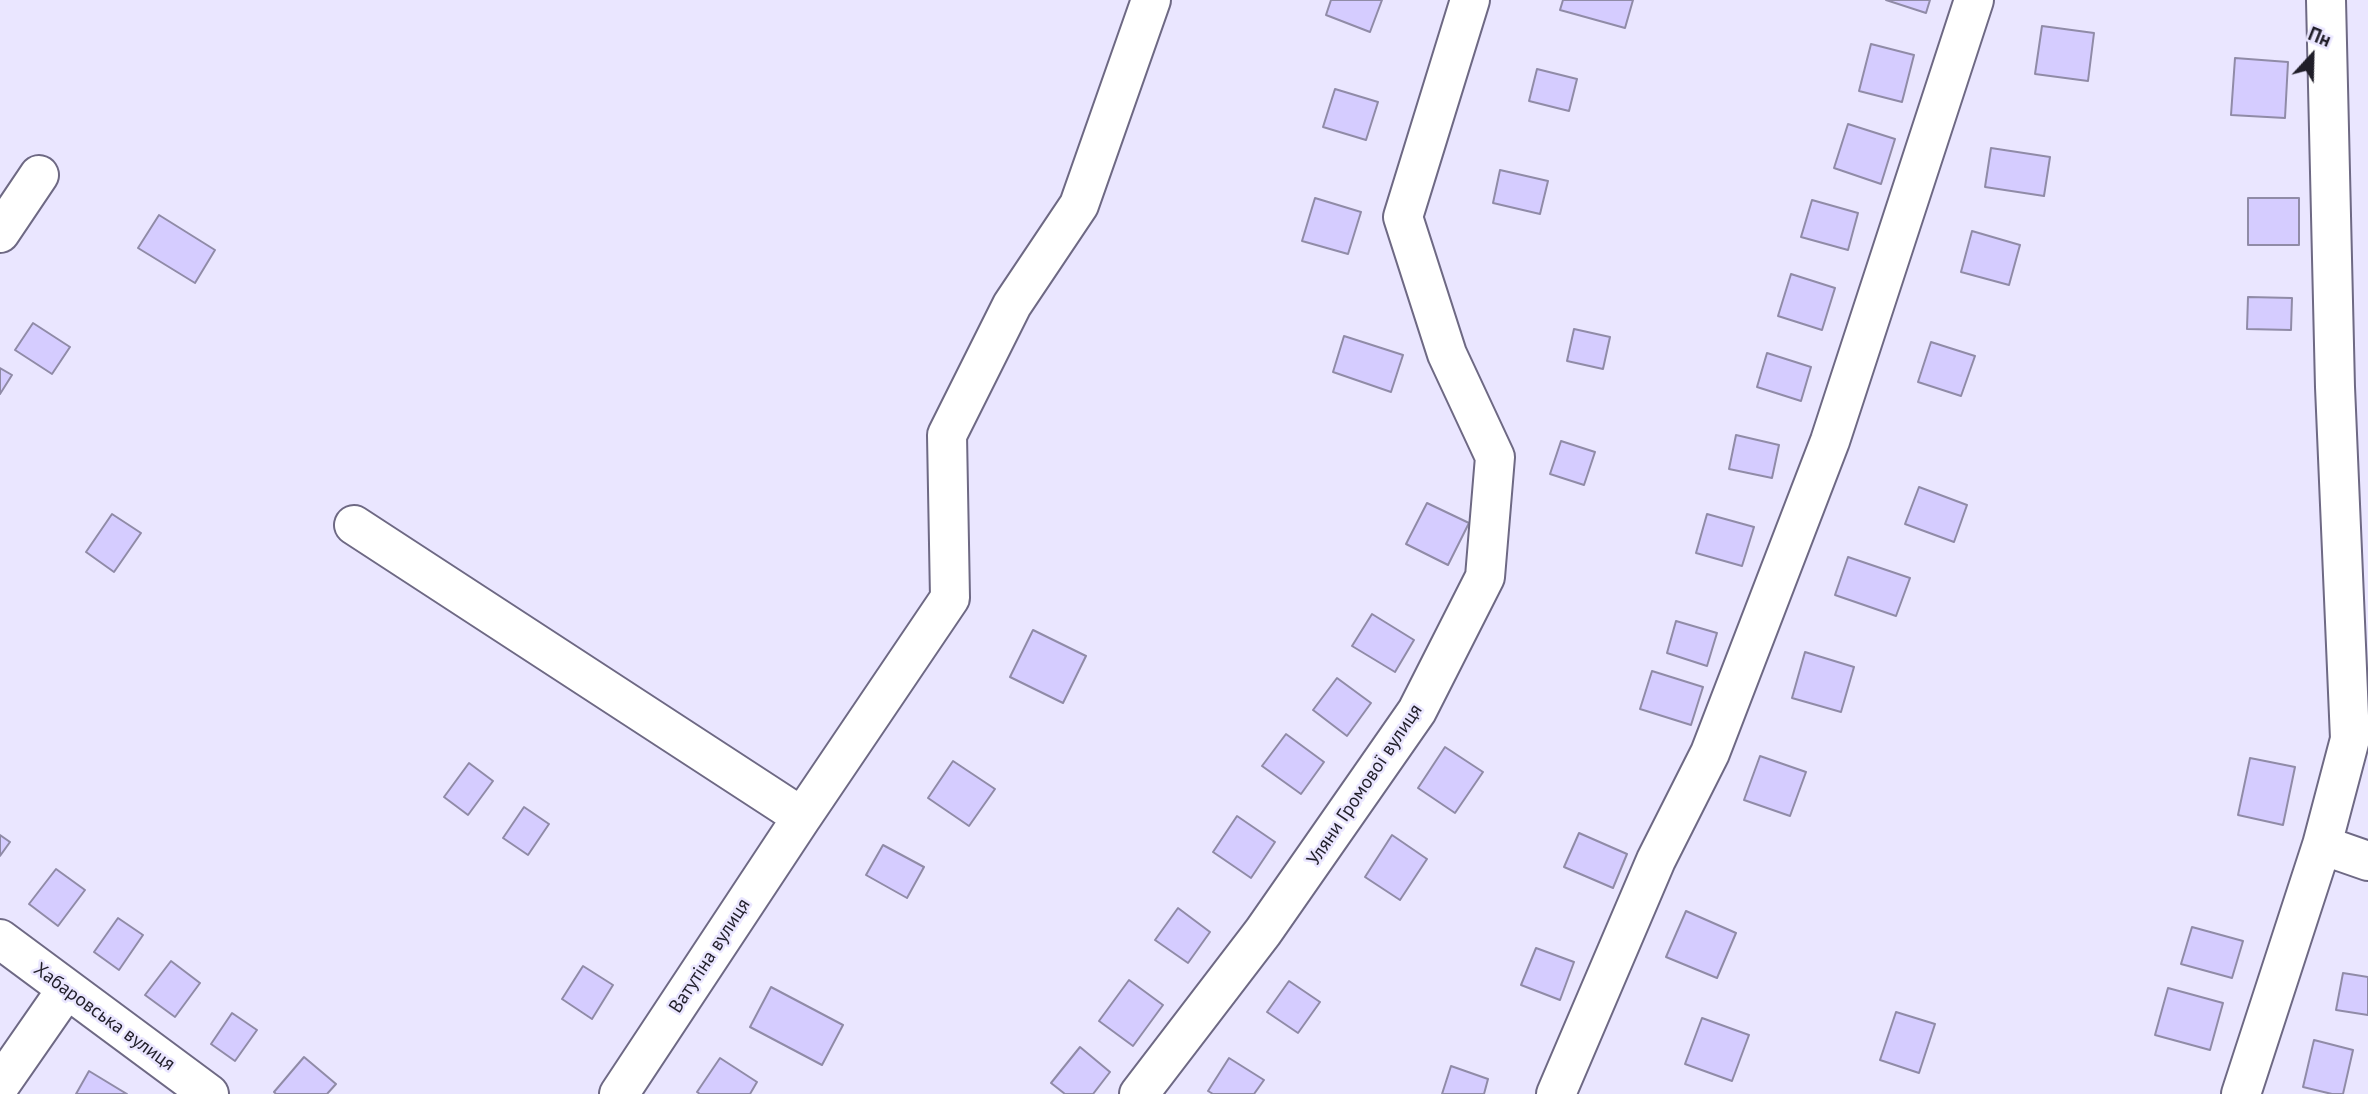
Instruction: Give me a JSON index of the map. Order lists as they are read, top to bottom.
{
  "streets": {
    "street": ["Уляни Громової вулиця", "Ватутіна вулиця", "Хабаровська вулиця"]
  },
  "north": "top"
}
